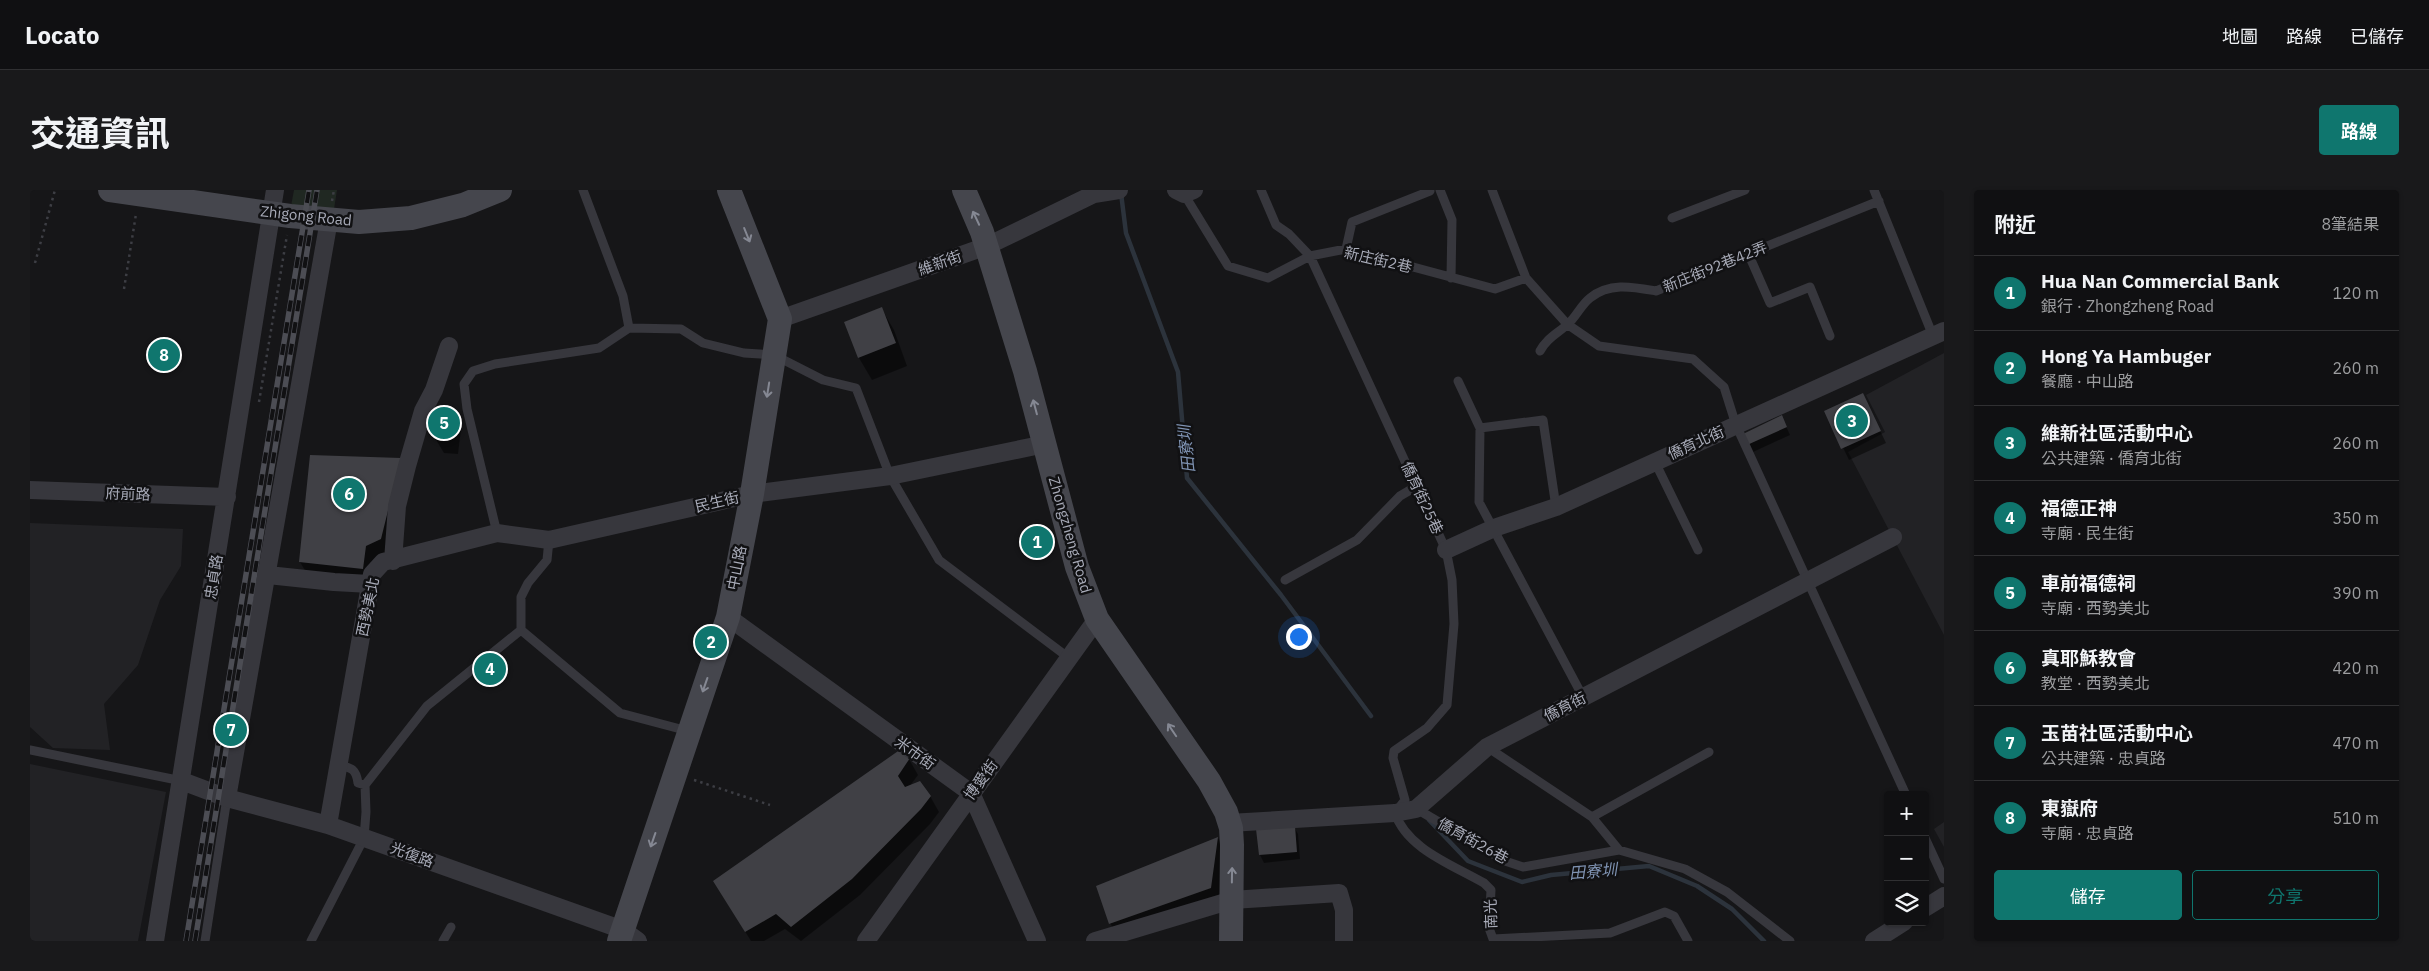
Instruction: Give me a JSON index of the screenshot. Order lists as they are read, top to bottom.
{
  "streets": {
    "street": [
      "Zhigong Road",
      "維新街",
      "僑育北街",
      "府前路",
      "民生街",
      "Zhongzheng Road",
      "中山路",
      "忠貞路",
      "西勢美北",
      "僑育街",
      "米市街",
      "博愛街",
      "光復路"
    ],
    "lane": [
      "新庄街2巷",
      "新庄街92巷42弄",
      "僑育街25巷",
      "僑育街26巷",
      "南光"
    ]
  },
  "crossings": [
    ["Zhigong Road", "忠貞路"],
    ["新庄街2巷", "僑育街25巷"],
    ["維新街", "Zhongzheng Road"],
    ["維新街", "中山路"],
    ["僑育北街", "僑育街25巷"],
    ["府前路", "忠貞路"],
    ["僑育街25巷", "僑育街"],
    ["僑育街25巷", "僑育街26巷"],
    ["僑育街25巷", "南光"],
    ["民生街", "Zhongzheng Road"],
    ["民生街", "中山路"],
    ["民生街", "西勢美北"],
    ["Zhongzheng Road", "博愛街"],
    ["中山路", "米市街"],
    ["中山路", "光復路"],
    ["忠貞路", "光復路"],
    ["西勢美北", "光復路"],
    ["僑育街", "僑育街26巷"],
    ["僑育街", "南光"],
    ["米市街", "博愛街"],
    ["僑育街26巷", "南光"]
  ],
  "one_way": ["Zhongzheng Road", "中山路"],
  "water": ["田寮圳"],
  "page": {
    "header": "Locato",
    "nav": ["地圖", "路線", "已儲存"],
    "title": "交通資訊",
    "buttons": [
      "路線",
      ["儲存", "分享"]
    ],
    "heading": ["附近", "8筆結果"],
    "list": [
      {
        "mark": "1",
        "name": "Hua Nan Commercial Bank",
        "note": "銀行 · Zhongzheng Road",
        "value": "120 m"
      },
      {
        "mark": "2",
        "name": "Hong Ya Hambuger",
        "note": "餐廳 · 中山路",
        "value": "260 m"
      },
      {
        "mark": "3",
        "name": "維新社區活動中心",
        "note": "公共建築 · 僑育北街",
        "value": "260 m"
      },
      {
        "mark": "4",
        "name": "福德正神",
        "note": "寺廟 · 民生街",
        "value": "350 m"
      },
      {
        "mark": "5",
        "name": "車前福德祠",
        "note": "寺廟 · 西勢美北",
        "value": "390 m"
      },
      {
        "mark": "6",
        "name": "真耶穌教會",
        "note": "教堂 · 西勢美北",
        "value": "420 m"
      },
      {
        "mark": "7",
        "name": "玉苗社區活動中心",
        "note": "公共建築 · 忠貞路",
        "value": "470 m"
      },
      {
        "mark": "8",
        "name": "東嶽府",
        "note": "寺廟 · 忠貞路",
        "value": "510 m"
      }
    ],
    "pins": [
      "8",
      "3",
      "5",
      "6",
      "1",
      "2",
      "4",
      "7"
    ],
    "map_buttons": ["+", "−"]
  }
}
